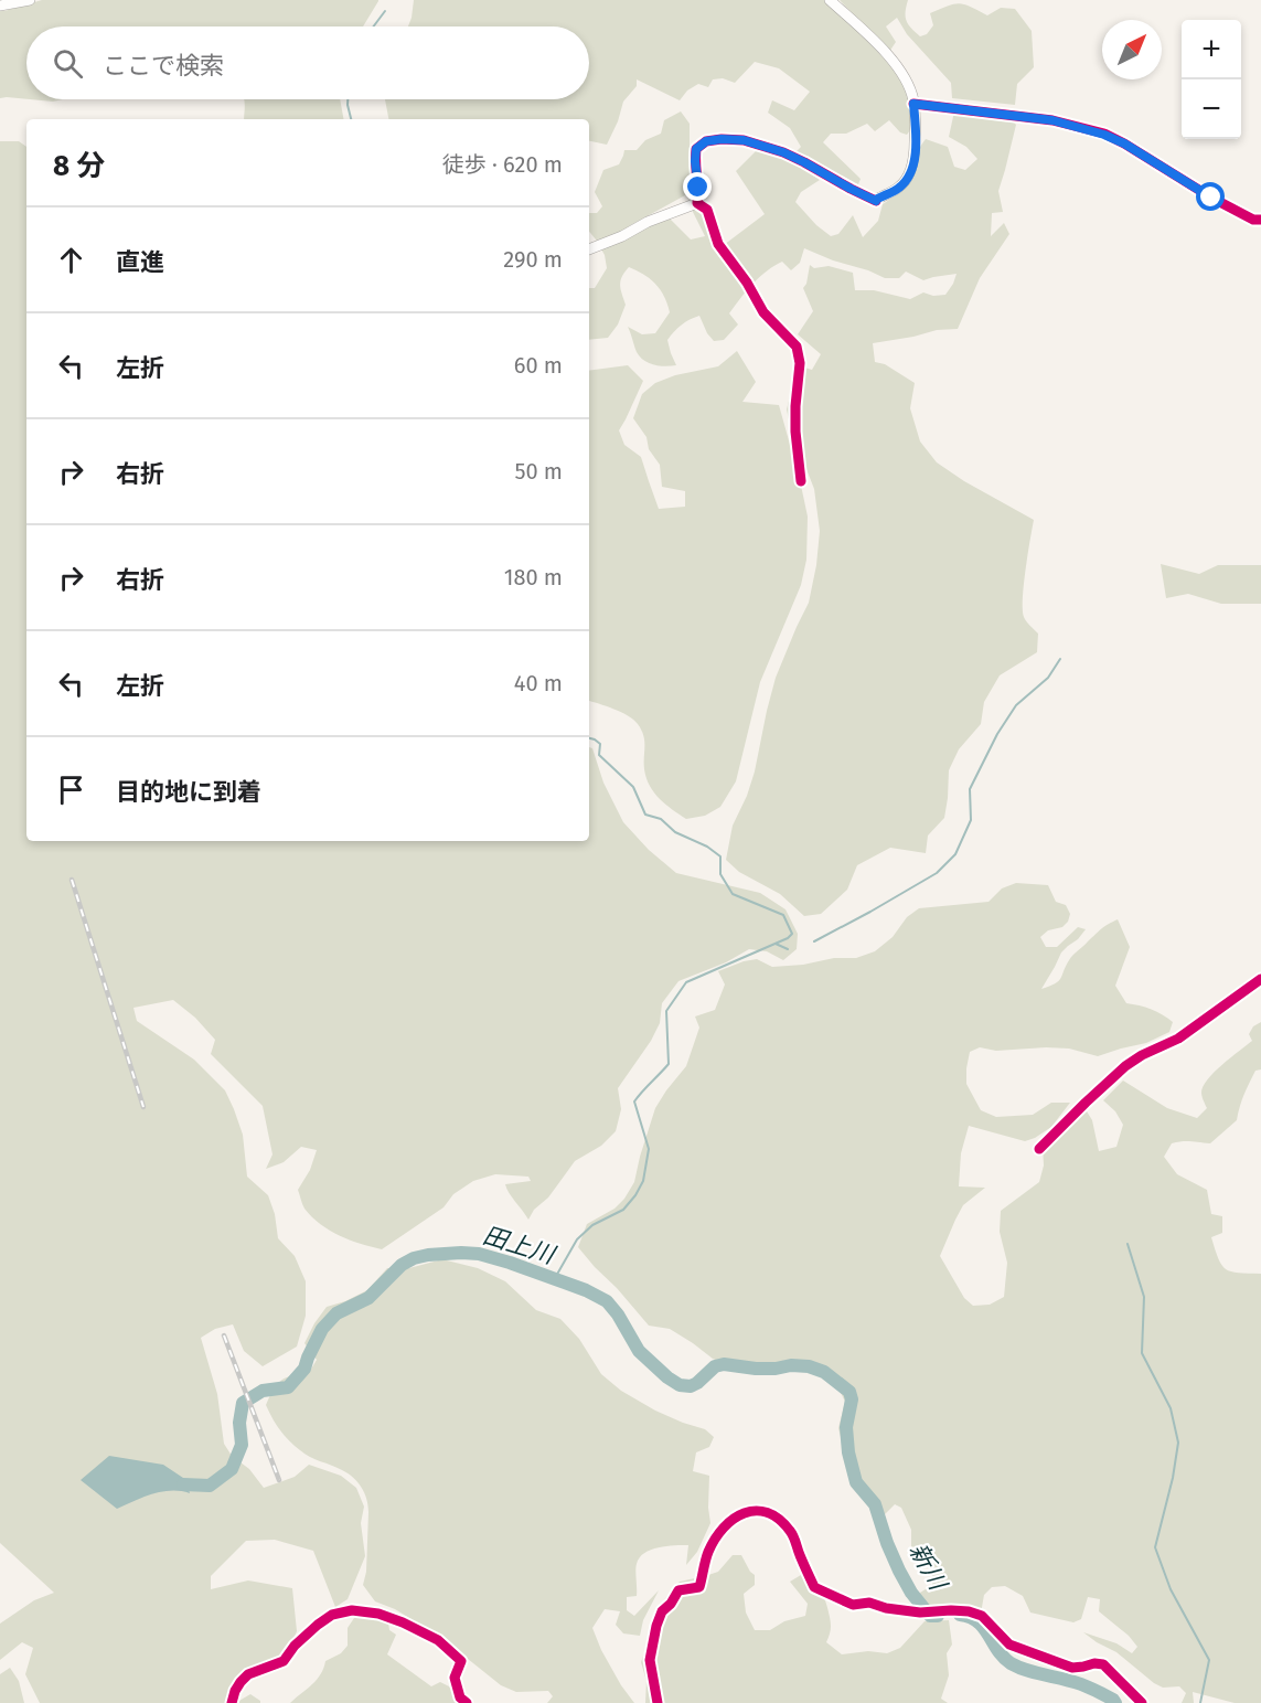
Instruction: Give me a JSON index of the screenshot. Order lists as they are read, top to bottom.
{
  "water": ["田上川", "新川"],
  "north": "top right",
  "page": {
    "map_buttons": ["+", "−"],
    "search": "ここで検索",
    "heading": ["8 分", "徒歩 · 620 m"],
    "list": [
      ["直進", "290 m"],
      ["左折", "60 m"],
      ["右折", "50 m"],
      ["右折", "180 m"],
      ["左折", "40 m"],
      "目的地に到着"
    ]
  }
}
